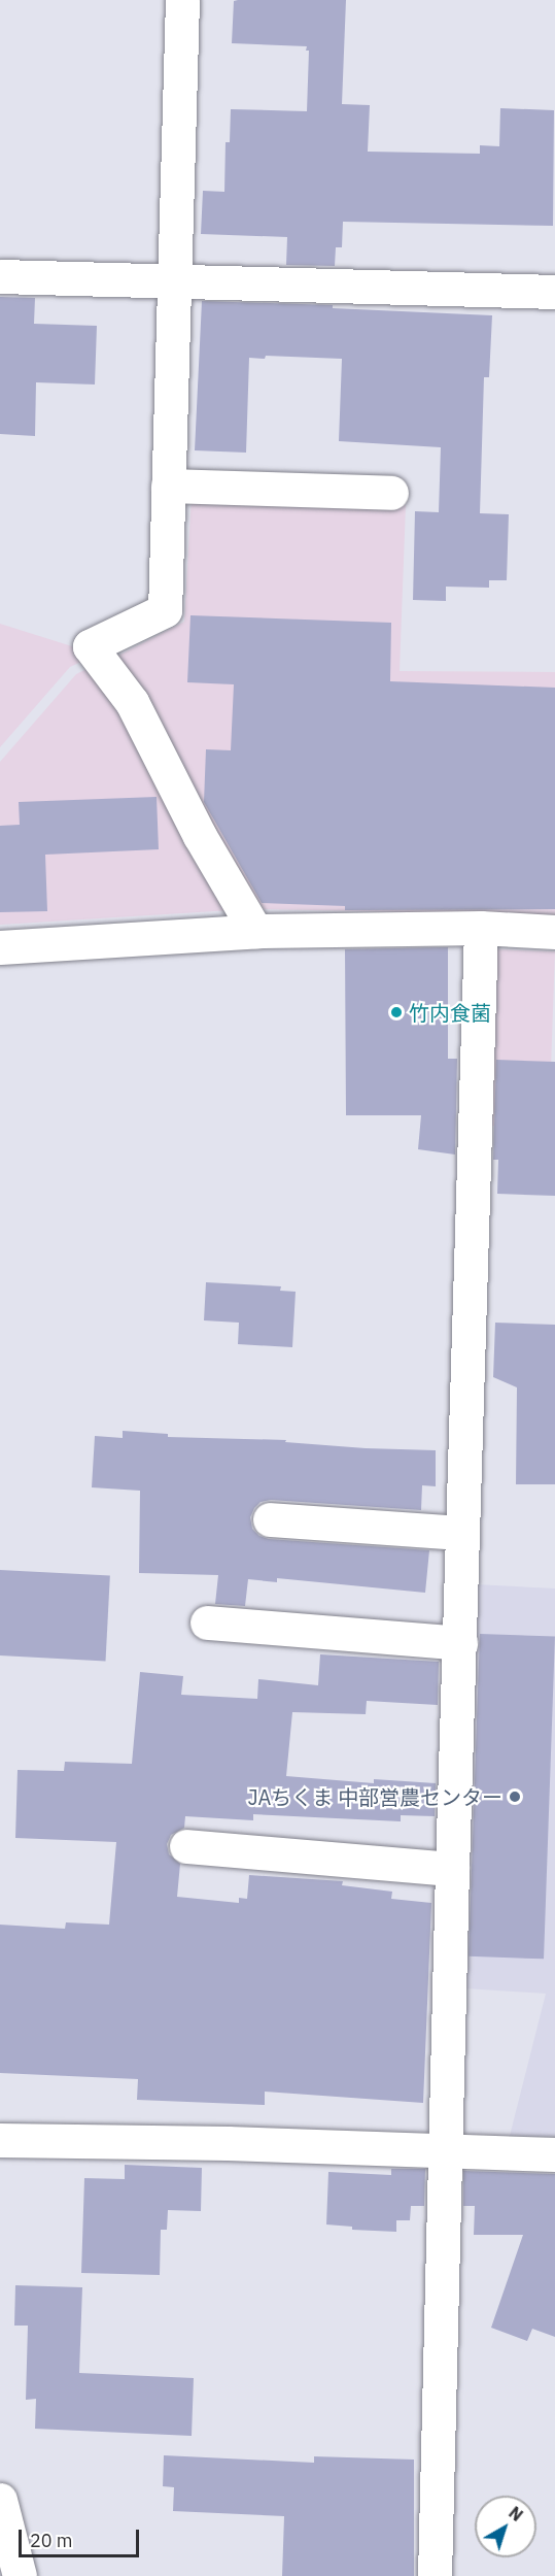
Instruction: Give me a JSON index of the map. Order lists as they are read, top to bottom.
{
  "places": ["竹内食菌", "JAちくま 中部営農センター"],
  "scale_bar": "20 m",
  "north": "top right"
}
